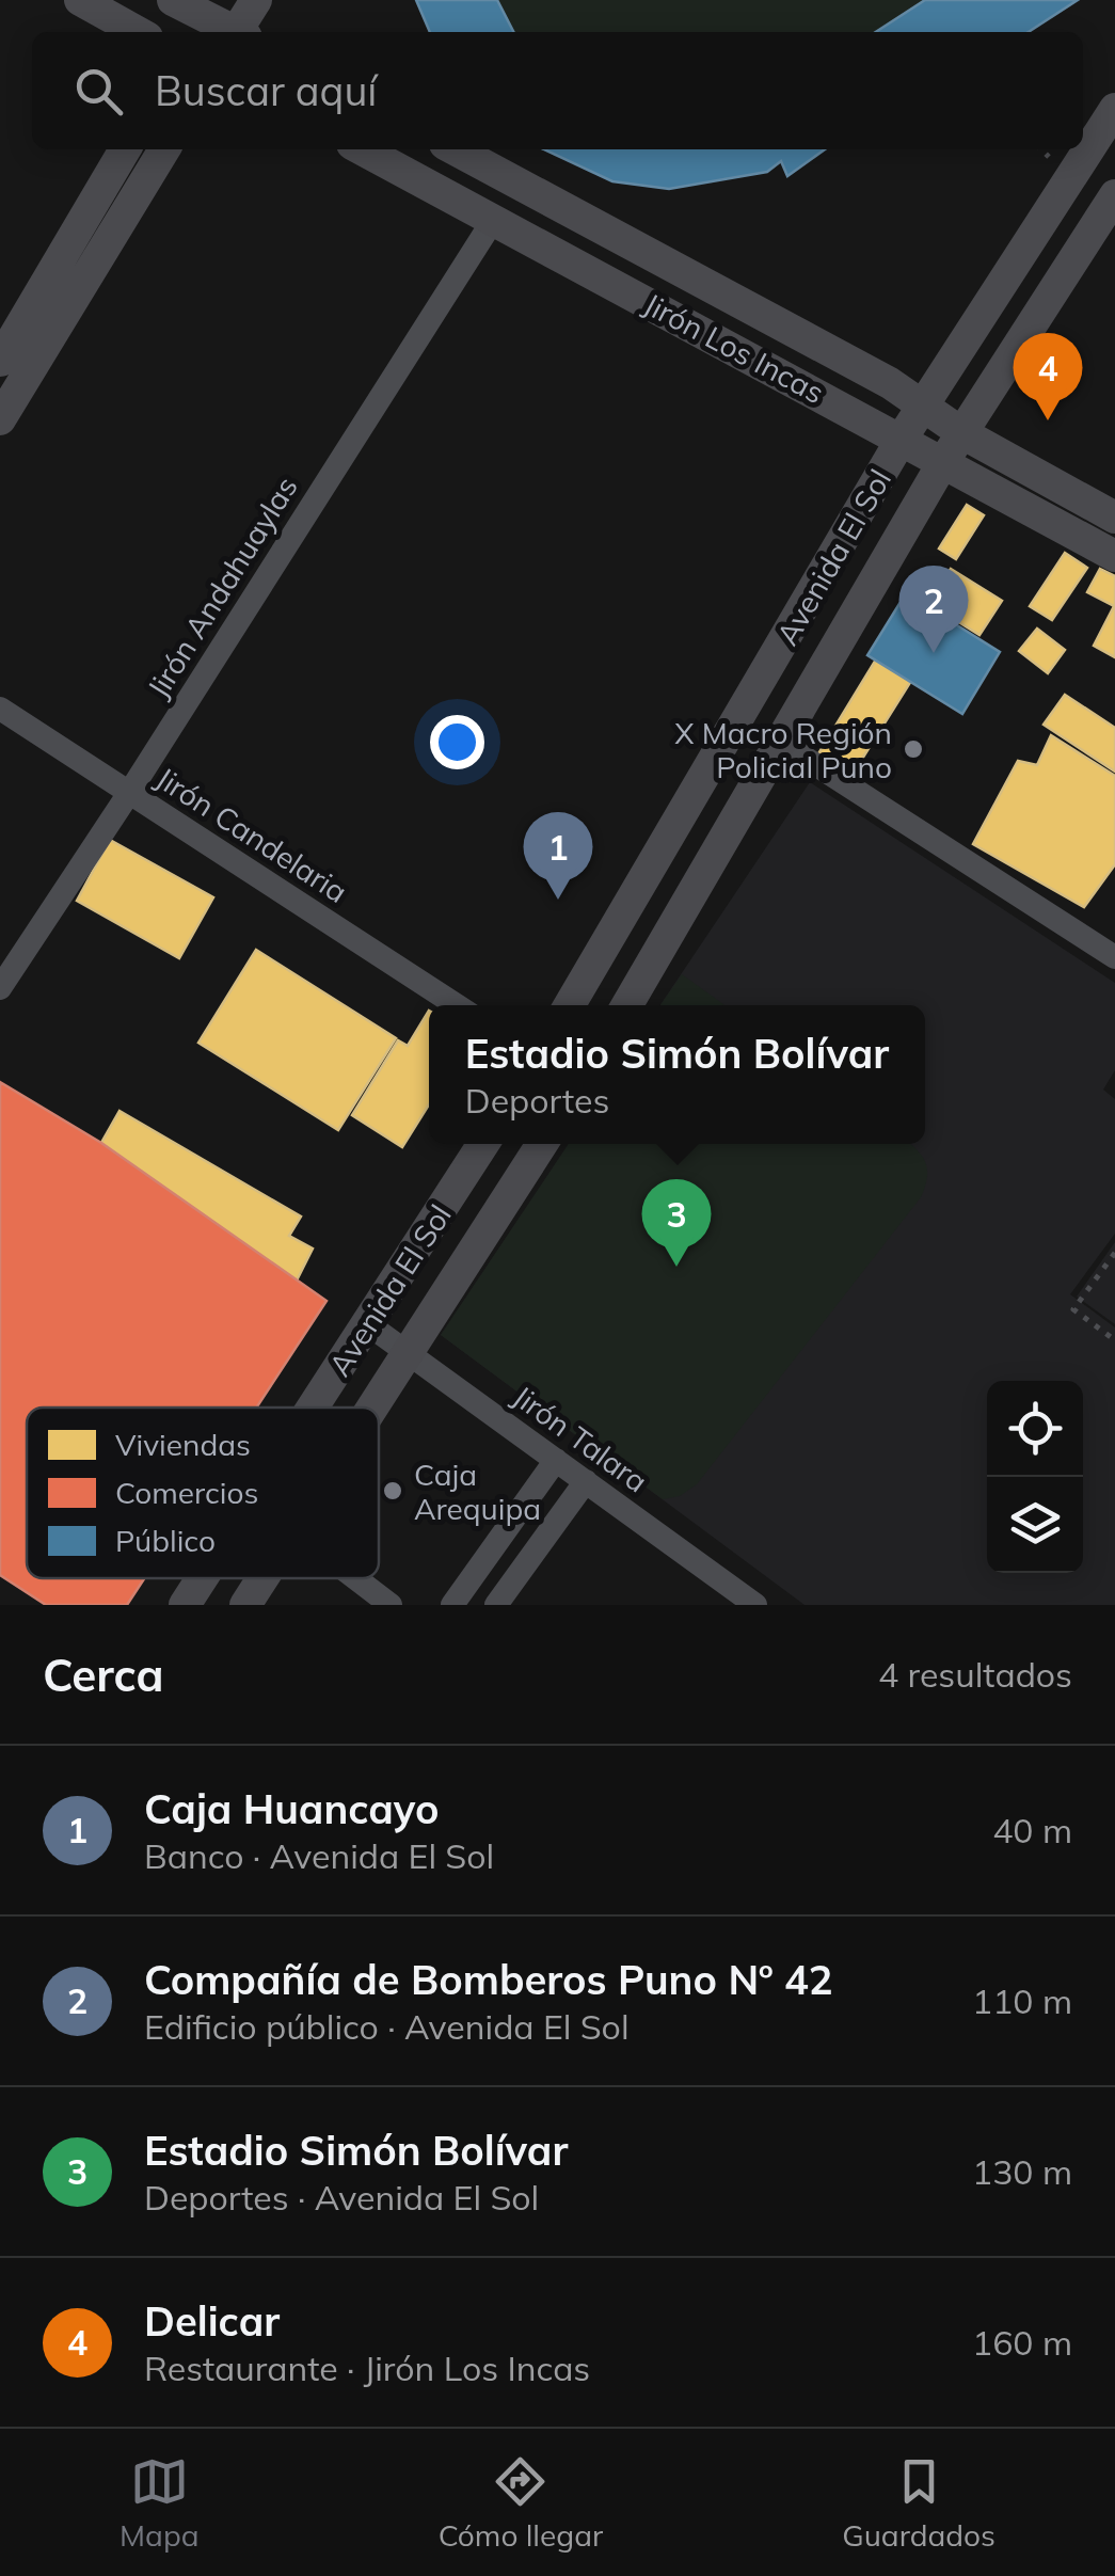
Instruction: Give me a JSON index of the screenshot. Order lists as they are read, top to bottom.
{
  "streets": {
    "street": [
      "Jirón Los Incas",
      "Avenida El Sol",
      "Jirón Andahuaylas",
      "Jirón Candelaria",
      "Jirón Talara"
    ]
  },
  "crossings": [
    ["Jirón Los Incas", "Avenida El Sol"],
    ["Jirón Los Incas", "Jirón Andahuaylas"],
    ["Avenida El Sol", "Jirón Talara"],
    ["Jirón Andahuaylas", "Jirón Candelaria"]
  ],
  "places": ["X Macro Región Policial Puno", "Caja Arequipa"],
  "legend": ["Viviendas", "Comercios", "Público"],
  "page": {
    "search": "Buscar aquí",
    "pins": [
      "4",
      "2",
      "1",
      "3"
    ],
    "popup": ["Estadio Simón Bolívar", "Deportes"],
    "heading": ["Cerca", "4 resultados"],
    "list": [
      {
        "mark": "1",
        "name": "Caja Huancayo",
        "note": "Banco · Avenida El Sol",
        "value": "40 m"
      },
      {
        "mark": "2",
        "name": "Compañía de Bomberos Puno Nº 42",
        "note": "Edificio público · Avenida El Sol",
        "value": "110 m"
      },
      {
        "mark": "3",
        "name": "Estadio Simón Bolívar",
        "note": "Deportes · Avenida El Sol",
        "value": "130 m"
      },
      {
        "mark": "4",
        "name": "Delicar",
        "note": "Restaurante · Jirón Los Incas",
        "value": "160 m"
      }
    ],
    "nav": ["Mapa", "Cómo llegar", "Guardados"]
  }
}
